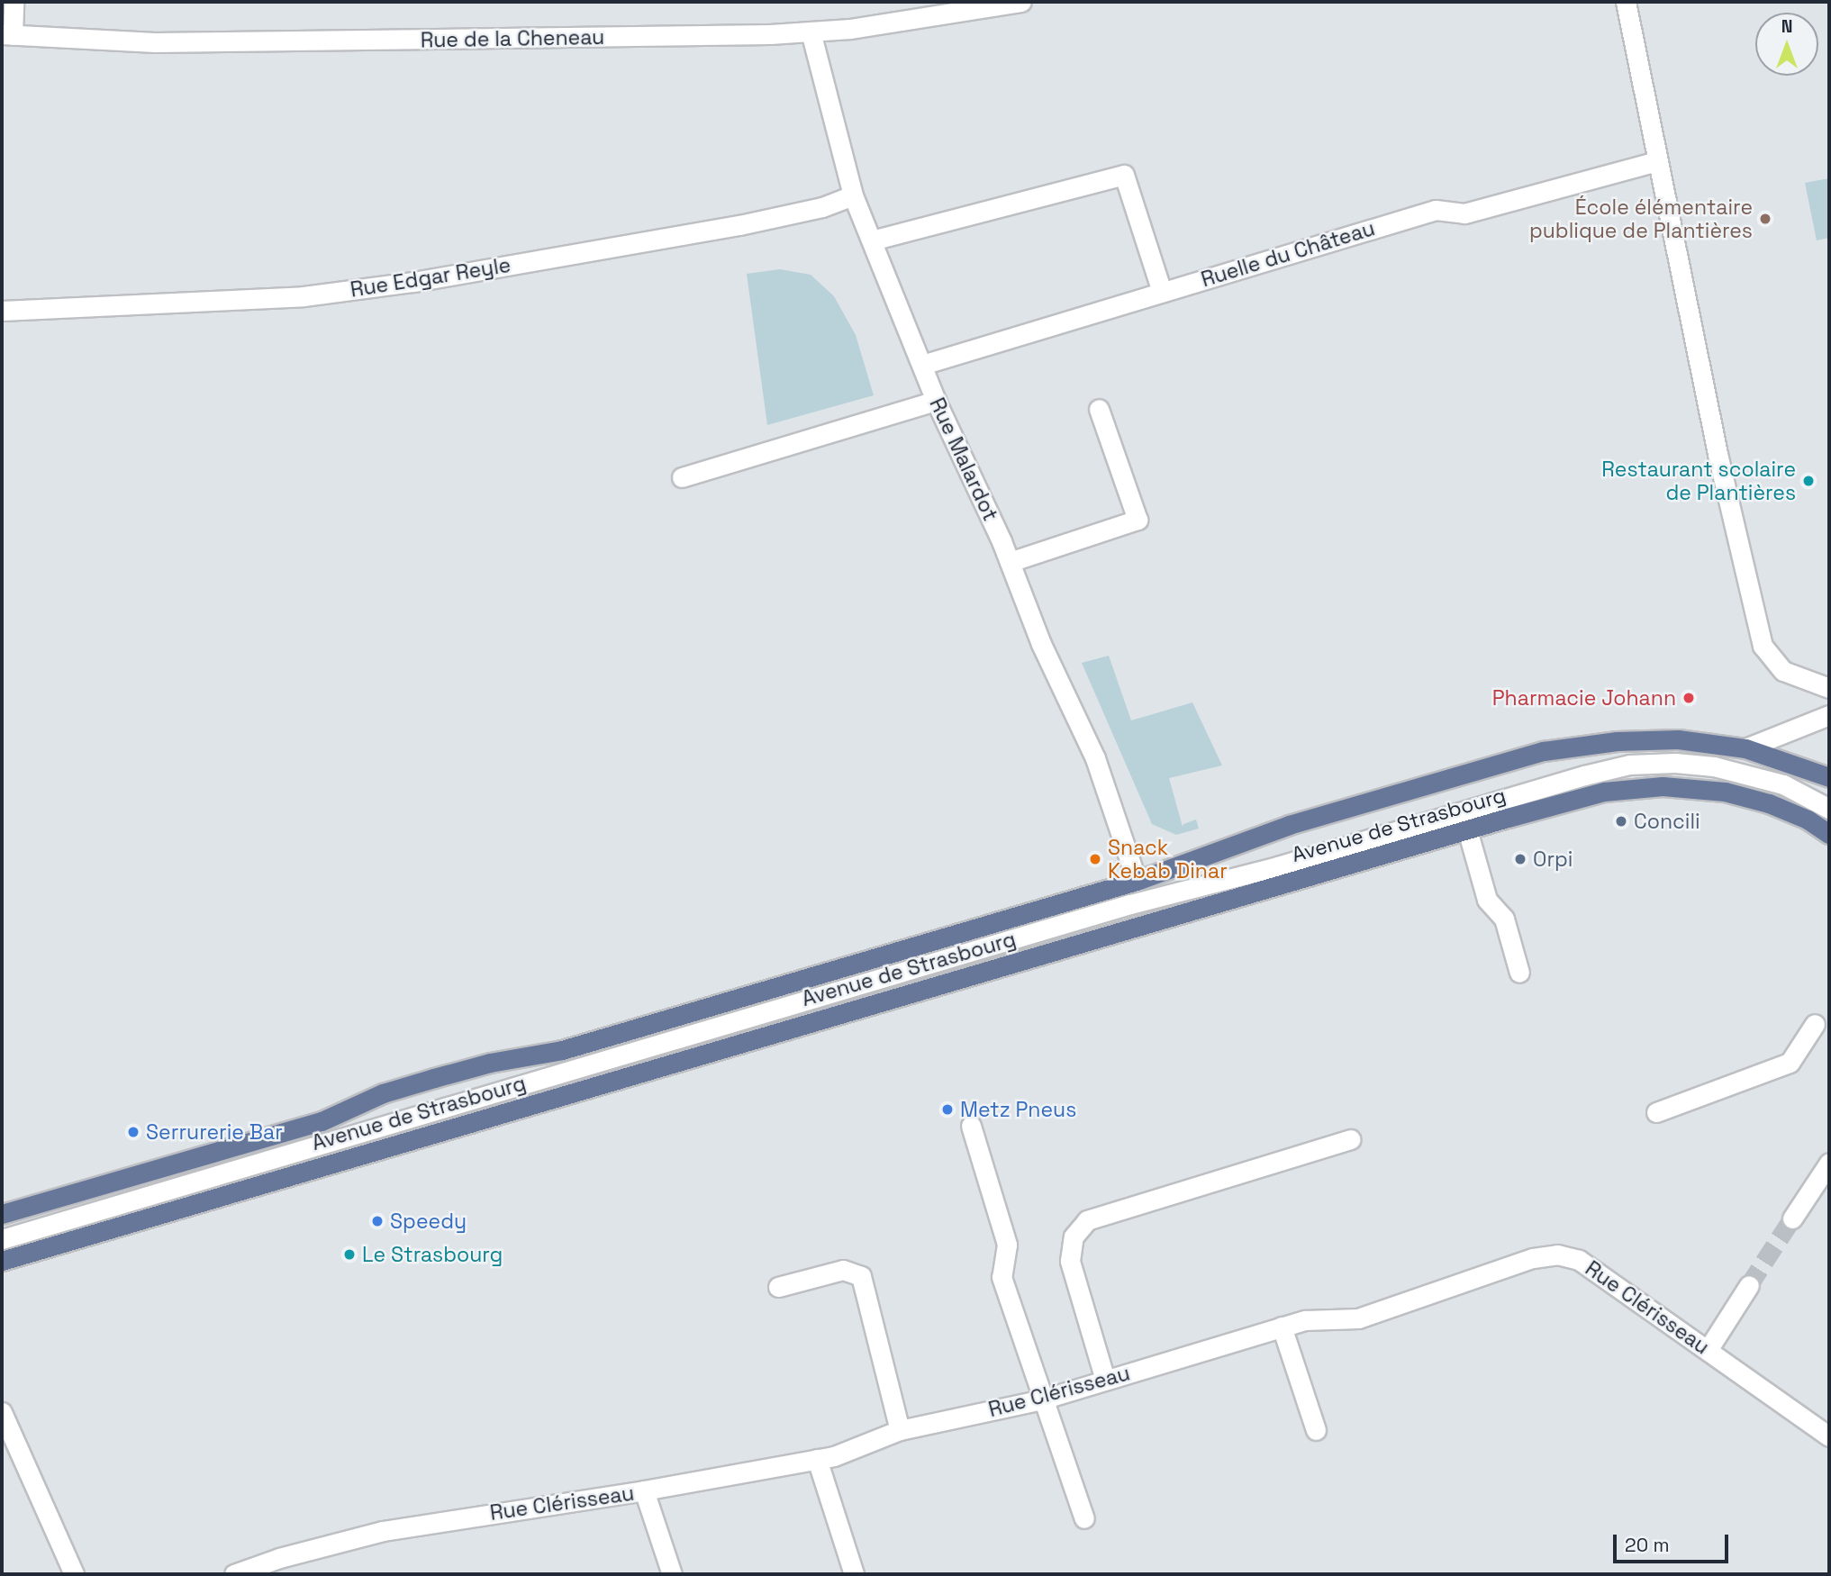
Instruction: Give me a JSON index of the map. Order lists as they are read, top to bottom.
{
  "streets": {
    "main road": ["Avenue de Strasbourg"],
    "street": [
      "Rue de la Cheneau",
      "Ruelle du Château",
      "Rue Edgar Reyle",
      "Rue Malardot",
      "Rue Clérisseau"
    ]
  },
  "crossings": [
    ["Rue de la Cheneau", "Rue Malardot"],
    ["Ruelle du Château", "Rue Malardot"],
    ["Rue Edgar Reyle", "Rue Malardot"],
    ["Rue Malardot", "Avenue de Strasbourg"]
  ],
  "places": [
    "École élémentaire publique de Plantières",
    "Restaurant scolaire de Plantières",
    "Pharmacie Johann",
    "Concili",
    "Snack Kebab Dinar",
    "Orpi",
    "Metz Pneus",
    "Serrurerie Bar",
    "Speedy",
    "Le Strasbourg"
  ],
  "scale_bar": "20 m",
  "north": "top"
}
